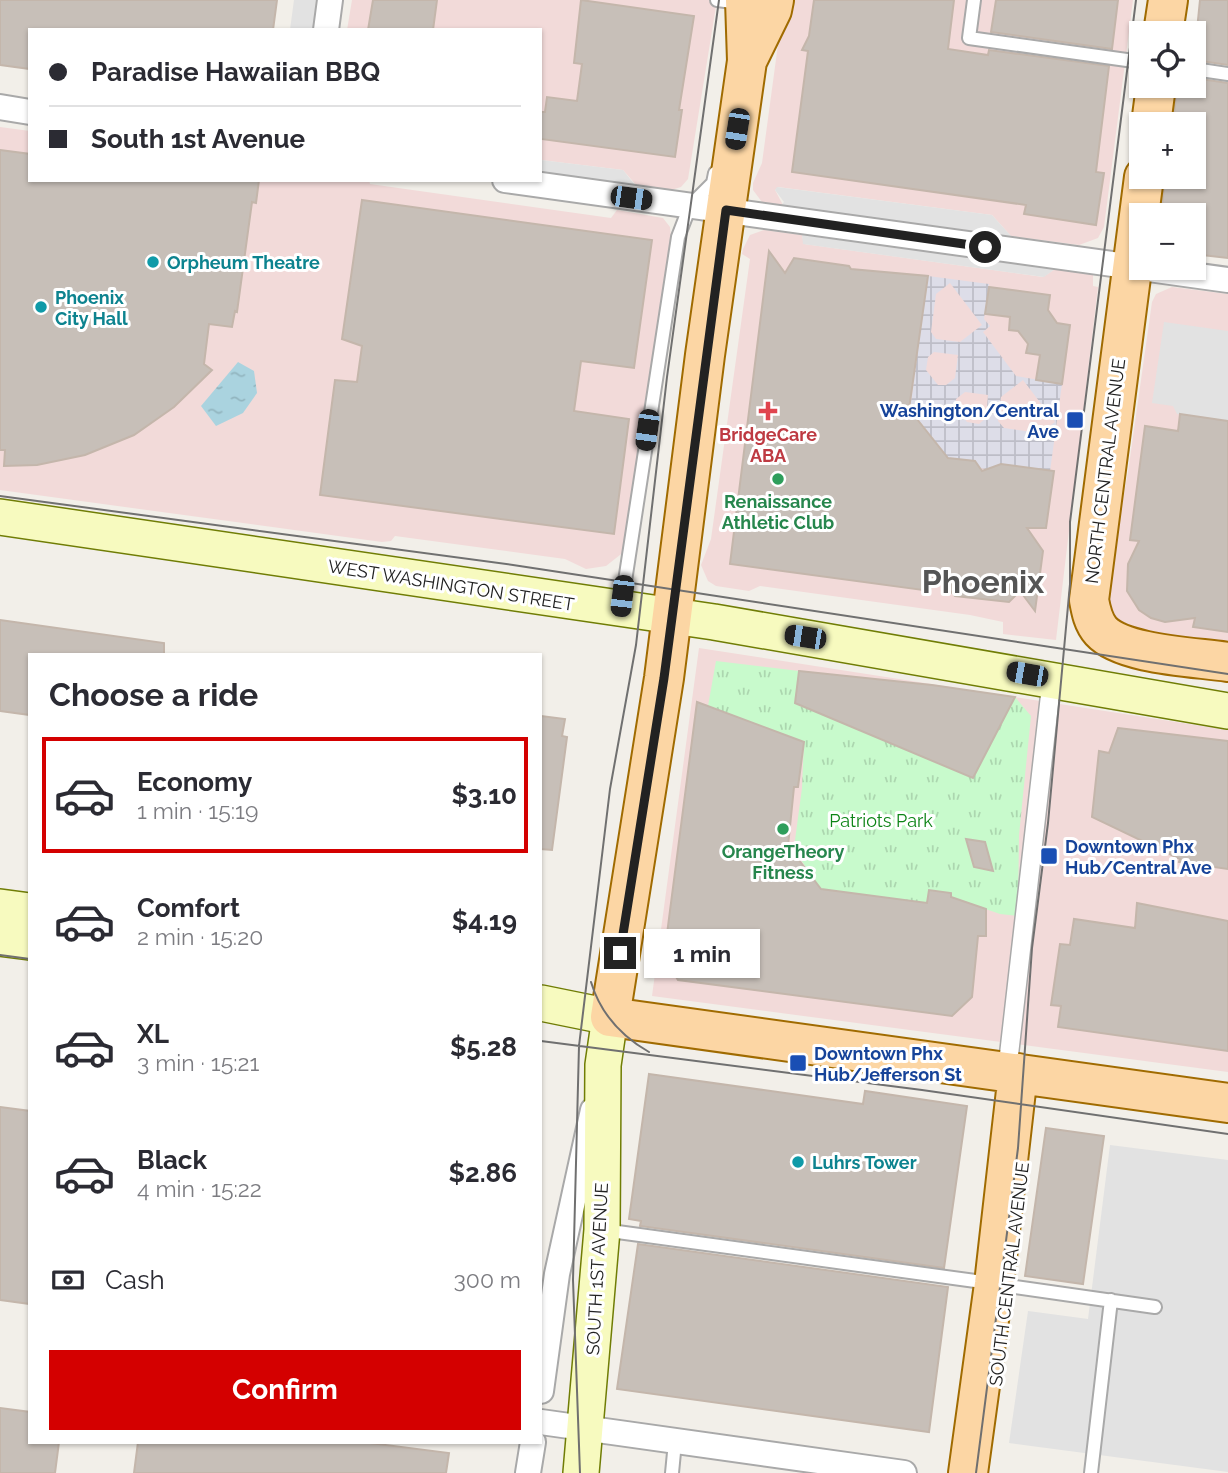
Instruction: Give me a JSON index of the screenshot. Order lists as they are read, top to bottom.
{
  "streets": {
    "main road": [
      "NORTH CENTRAL AVENUE",
      "WEST WASHINGTON STREET",
      "SOUTH 1ST AVENUE",
      "SOUTH CENTRAL AVENUE"
    ]
  },
  "crossings": [
    ["WEST WASHINGTON STREET", "SOUTH 1ST AVENUE"]
  ],
  "districts": ["Phoenix"],
  "parks": ["Patriots Park"],
  "places": {
    "other": [
      "Orpheum Theatre",
      "Phoenix City Hall",
      "Renaissance Athletic Club",
      "OrangeTheory Fitness",
      "Luhrs Tower"
    ],
    "health": ["BridgeCare ABA"],
    "transit": ["Washington/Central Ave", "Downtown Phx Hub/Central Ave", "Downtown Phx Hub/Jefferson St"]
  },
  "page": {
    "map_buttons": ["+", "−"],
    "banner": ["Paradise Hawaiian BBQ", "South 1st Avenue"],
    "heading": "Choose a ride",
    "list": [
      {
        "name": "Economy",
        "note": "1 min · 15:19",
        "value": "$3.10"
      },
      {
        "name": "Comfort",
        "note": "2 min · 15:20",
        "value": "$4.19"
      },
      {
        "name": "XL",
        "note": "3 min · 15:21",
        "value": "$5.28"
      },
      {
        "name": "Black",
        "note": "4 min · 15:22",
        "value": "$2.86"
      }
    ],
    "bubble": "1 min",
    "pay": ["Cash", "300 m"],
    "buttons": "Confirm"
  }
}
